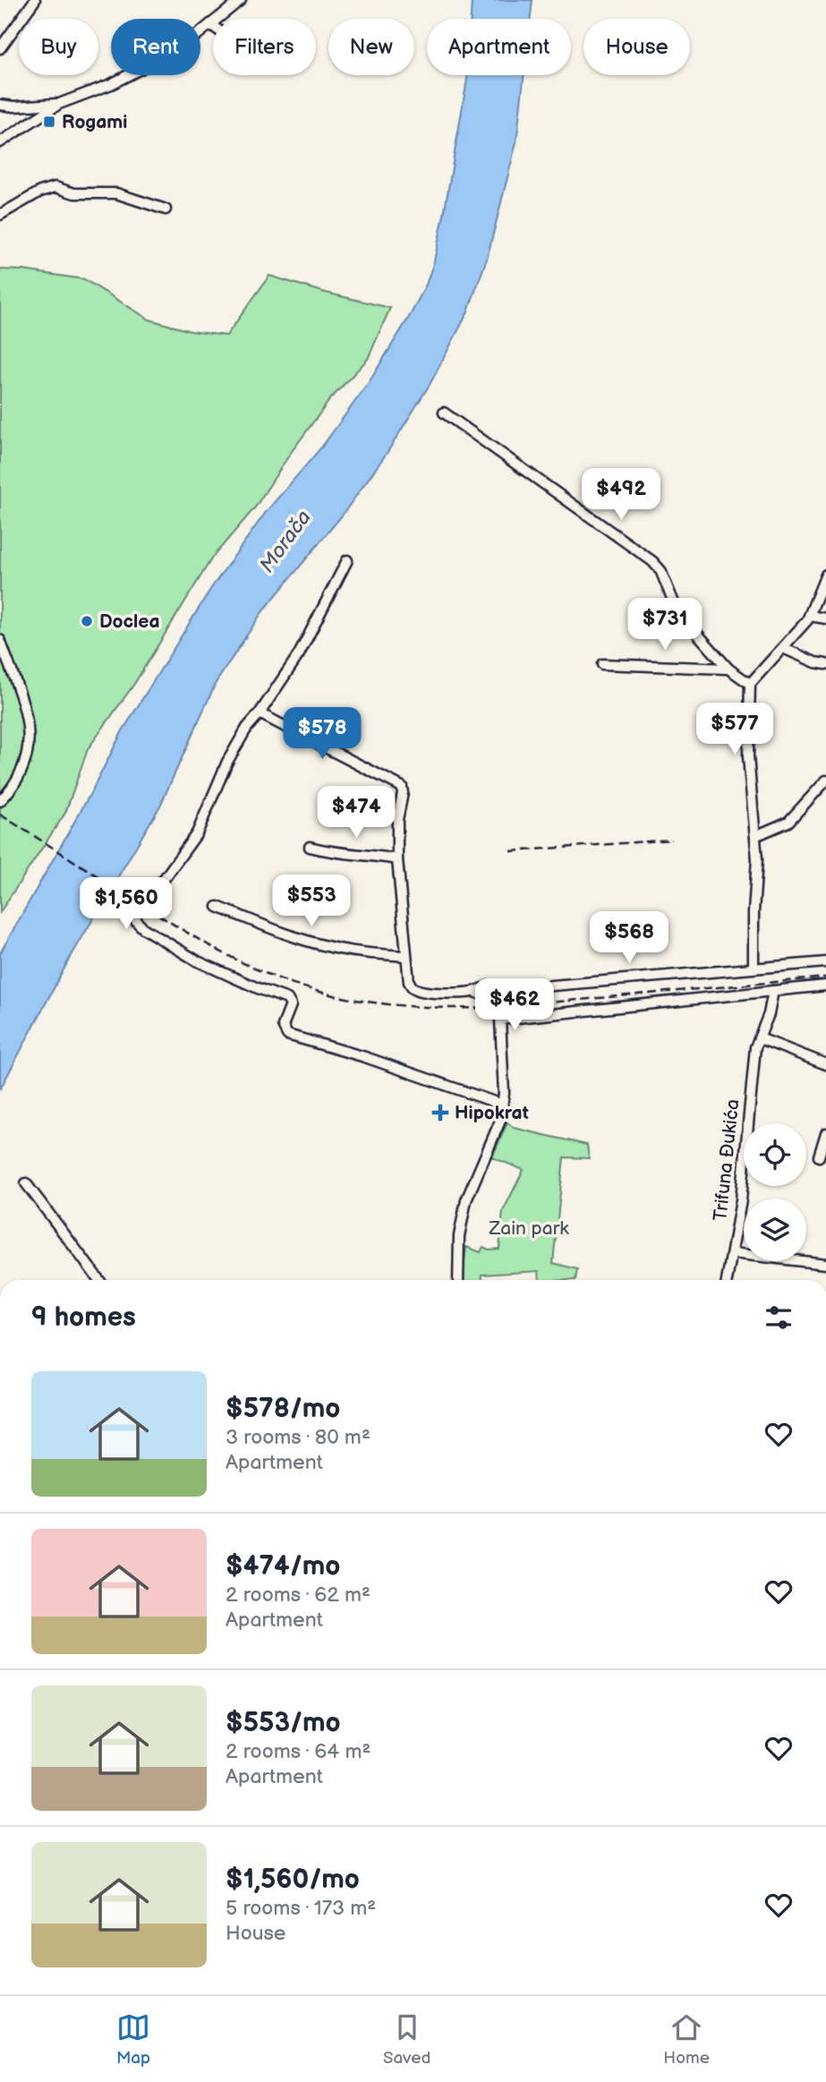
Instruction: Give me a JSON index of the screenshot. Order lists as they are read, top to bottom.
{
  "streets": {
    "street": ["Trifuna Đukića"]
  },
  "water": ["Morača"],
  "parks": ["Zain park"],
  "places": {
    "transit": ["Rogami"],
    "other": ["Doclea"],
    "health": ["Hipokrat"]
  },
  "page": {
    "chip": [
      "Buy",
      "Rent",
      "Filters",
      "New",
      "Apartment",
      "House"
    ],
    "price": [
      "$492",
      "$731",
      "$577",
      "$578",
      "$474",
      "$553",
      "$1,560",
      "$568",
      "$462"
    ],
    "heading": "9 homes",
    "list": [
      {
        "name": "$578/mo",
        "note": "3 rooms · 80 m² · Apartment"
      },
      {
        "name": "$474/mo",
        "note": "2 rooms · 62 m² · Apartment"
      },
      {
        "name": "$553/mo",
        "note": "2 rooms · 64 m² · Apartment"
      },
      {
        "name": "$1,560/mo",
        "note": "5 rooms · 173 m² · House"
      }
    ],
    "tabs": ["Map", "Saved", "Home"]
  }
}
